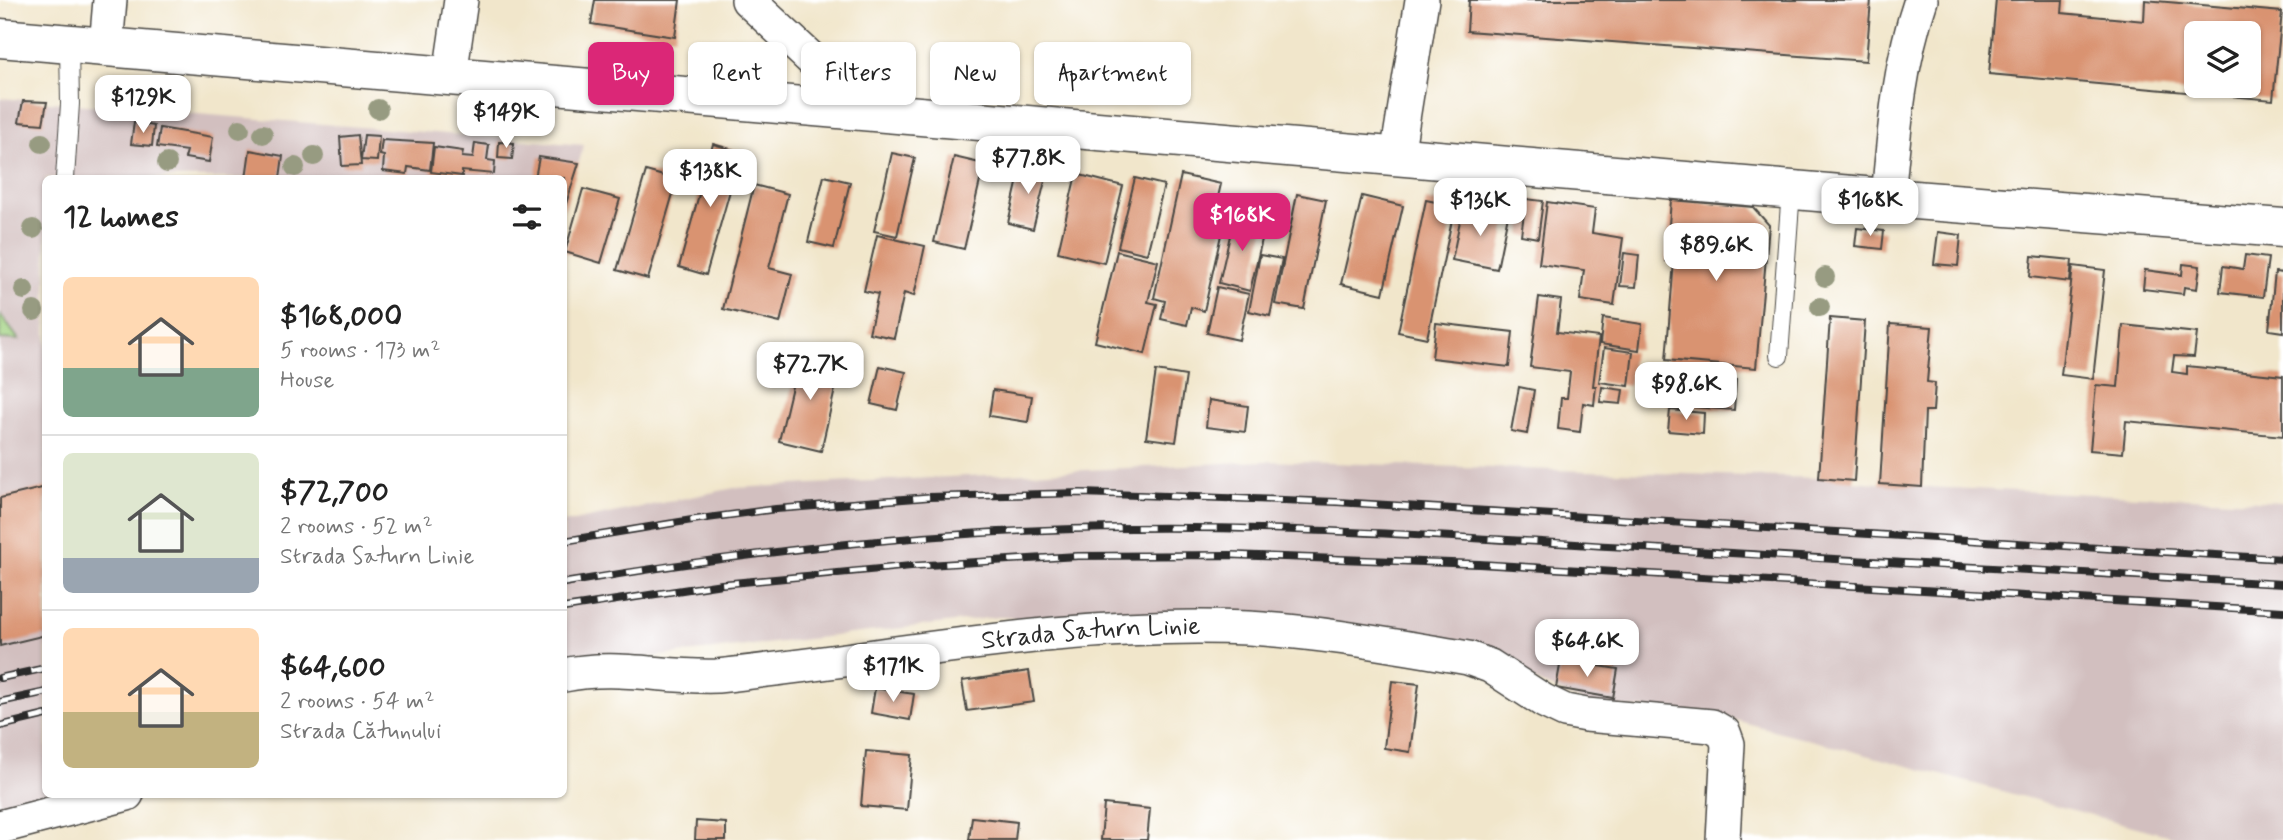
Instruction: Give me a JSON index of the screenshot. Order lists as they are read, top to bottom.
{
  "streets": {
    "street": ["Strada Saturn Linie"]
  },
  "page": {
    "chip": [
      "Buy",
      "Rent",
      "Filters",
      "New",
      "Apartment"
    ],
    "price": [
      "$129K",
      "$149K",
      "$77.8K",
      "$138K",
      "$136K",
      "$168K",
      "$168K",
      "$89.6K",
      "$72.7K",
      "$98.6K",
      "$64.6K",
      "$171K"
    ],
    "heading": "12 homes",
    "list": [
      {
        "name": "$168,000",
        "note": "5 rooms · 173 m² · House"
      },
      {
        "name": "$72,700",
        "note": "2 rooms · 52 m² · Strada Saturn Linie"
      },
      {
        "name": "$64,600",
        "note": "2 rooms · 54 m² · Strada Cătunului"
      }
    ]
  }
}
